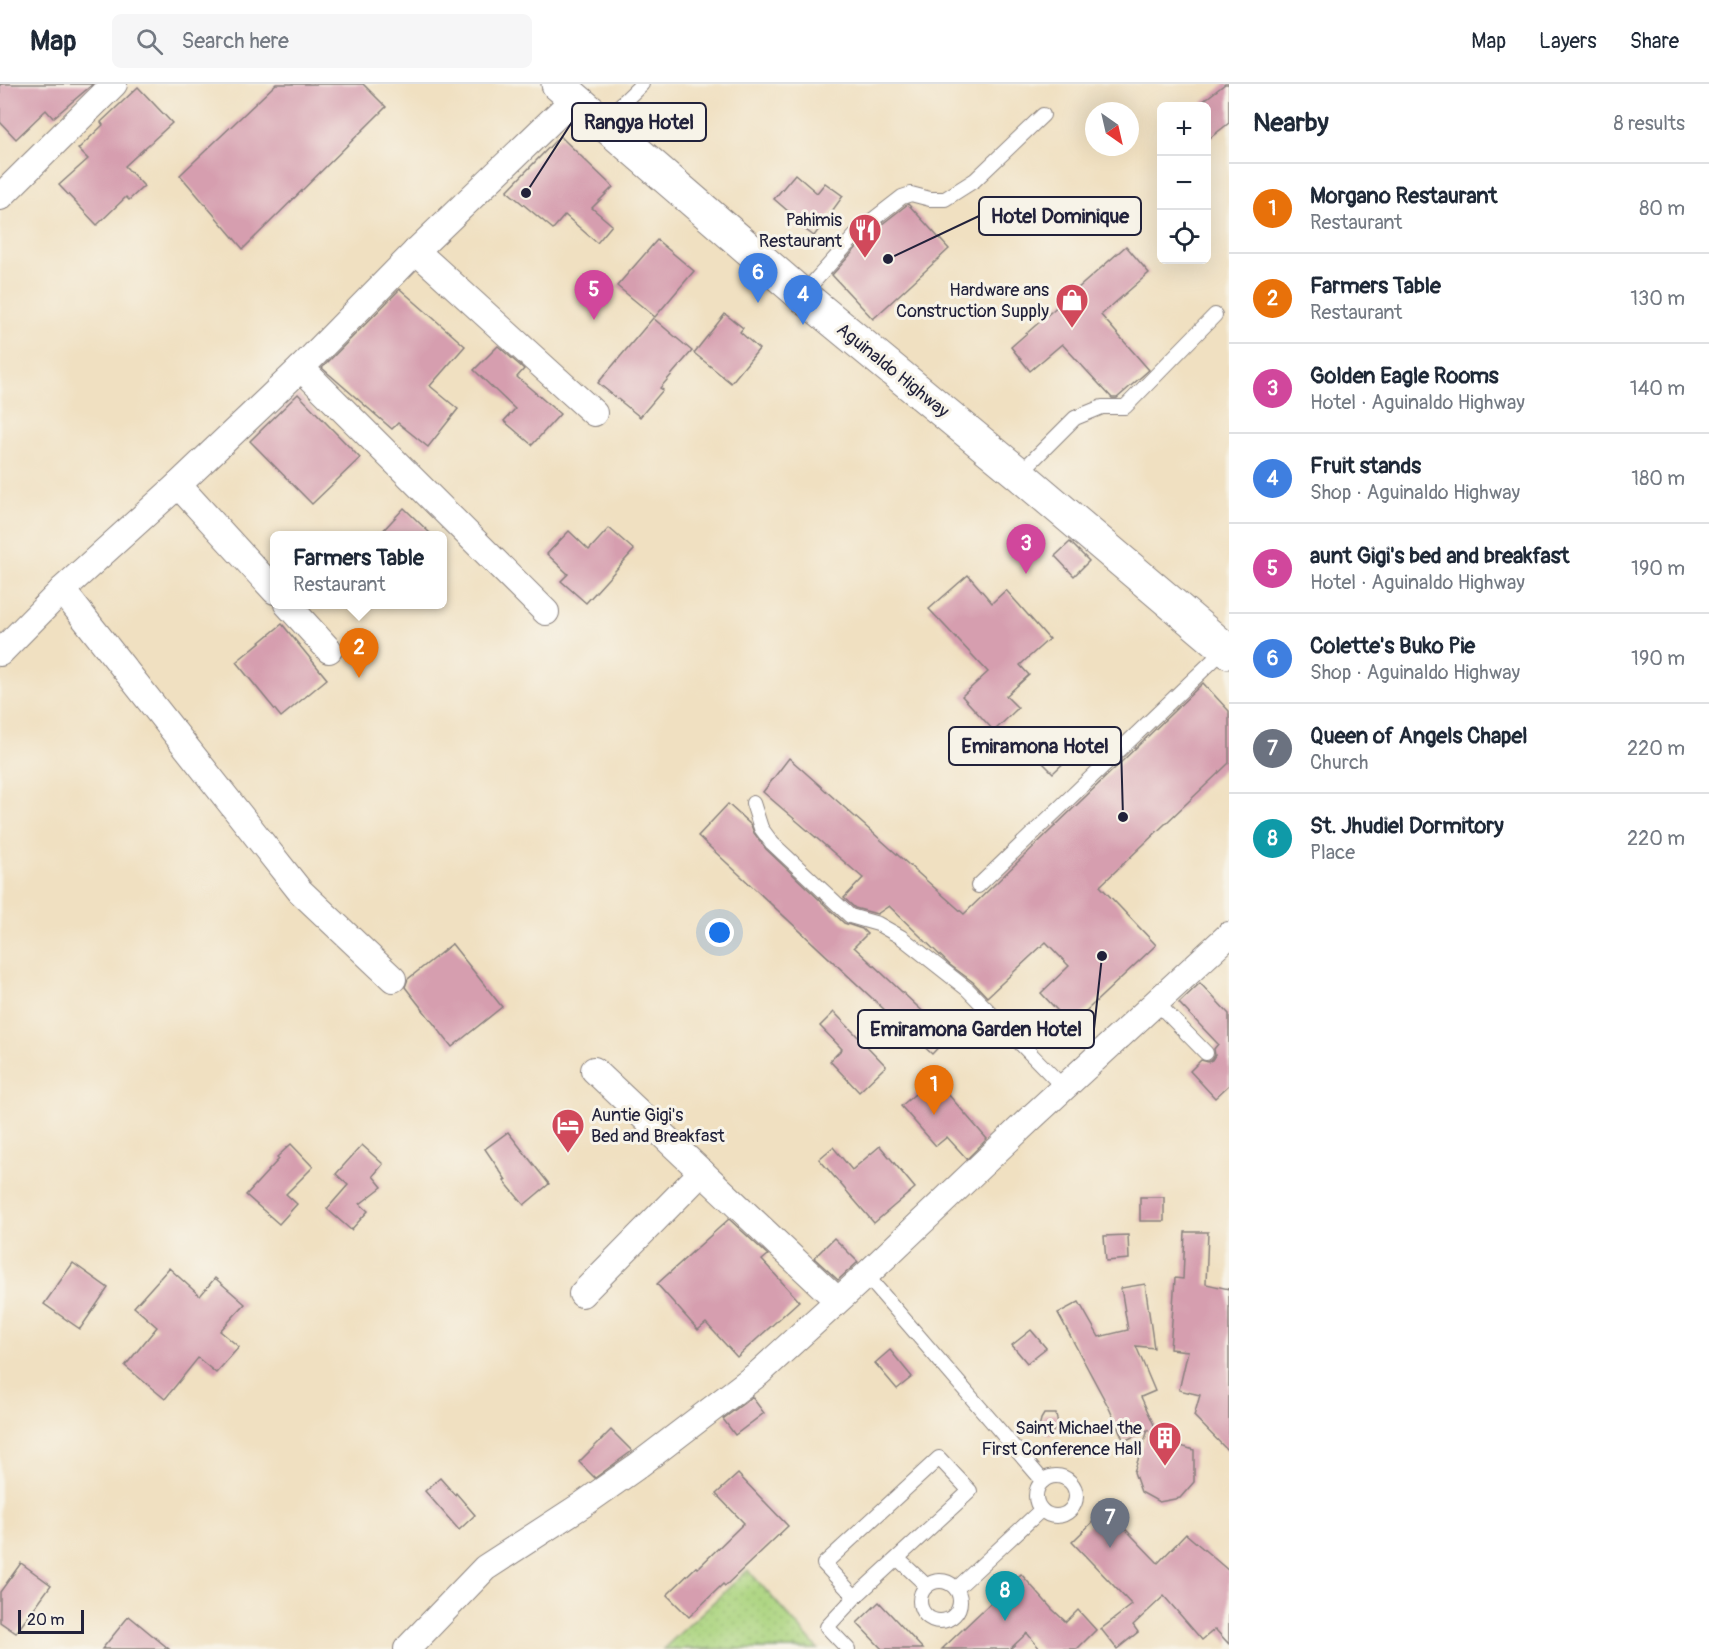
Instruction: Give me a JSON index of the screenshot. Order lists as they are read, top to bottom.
{
  "streets": {
    "main road": ["Aguinaldo Highway"]
  },
  "places": {
    "other": [
      "Rangya Hotel",
      "Hotel Dominique",
      "Emiramona Hotel",
      "Emiramona Garden Hotel"
    ],
    "restaurant": ["Pahimis Restaurant"],
    "shop": ["Hardware ans Construction Supply"],
    "hotel": ["Auntie Gigi's Bed and Breakfast"],
    "building": ["Saint Michael the First Conference Hall"]
  },
  "scale_bar": "20 m",
  "north": "bottom right",
  "page": {
    "header": "Map",
    "search": "Search here",
    "nav": ["Map", "Layers", "Share"],
    "heading": ["Nearby", "8 results"],
    "map_buttons": ["+", "−"],
    "list": [
      {
        "mark": "1",
        "name": "Morgano Restaurant",
        "note": "Restaurant",
        "value": "80 m"
      },
      {
        "mark": "2",
        "name": "Farmers Table",
        "note": "Restaurant",
        "value": "130 m"
      },
      {
        "mark": "3",
        "name": "Golden Eagle Rooms",
        "note": "Hotel · Aguinaldo Highway",
        "value": "140 m"
      },
      {
        "mark": "4",
        "name": "Fruit stands",
        "note": "Shop · Aguinaldo Highway",
        "value": "180 m"
      },
      {
        "mark": "5",
        "name": "aunt Gigi's bed and breakfast",
        "note": "Hotel · Aguinaldo Highway",
        "value": "190 m"
      },
      {
        "mark": "6",
        "name": "Colette's Buko Pie",
        "note": "Shop · Aguinaldo Highway",
        "value": "190 m"
      },
      {
        "mark": "7",
        "name": "Queen of Angels Chapel",
        "note": "Church",
        "value": "220 m"
      },
      {
        "mark": "8",
        "name": "St. Jhudiel Dormitory",
        "note": "Place",
        "value": "220 m"
      }
    ],
    "pins": [
      "6",
      "5",
      "4",
      "3",
      "2",
      "1",
      "7",
      "8"
    ],
    "popup": ["Farmers Table", "Restaurant"],
    "scale": "20 m"
  }
}
